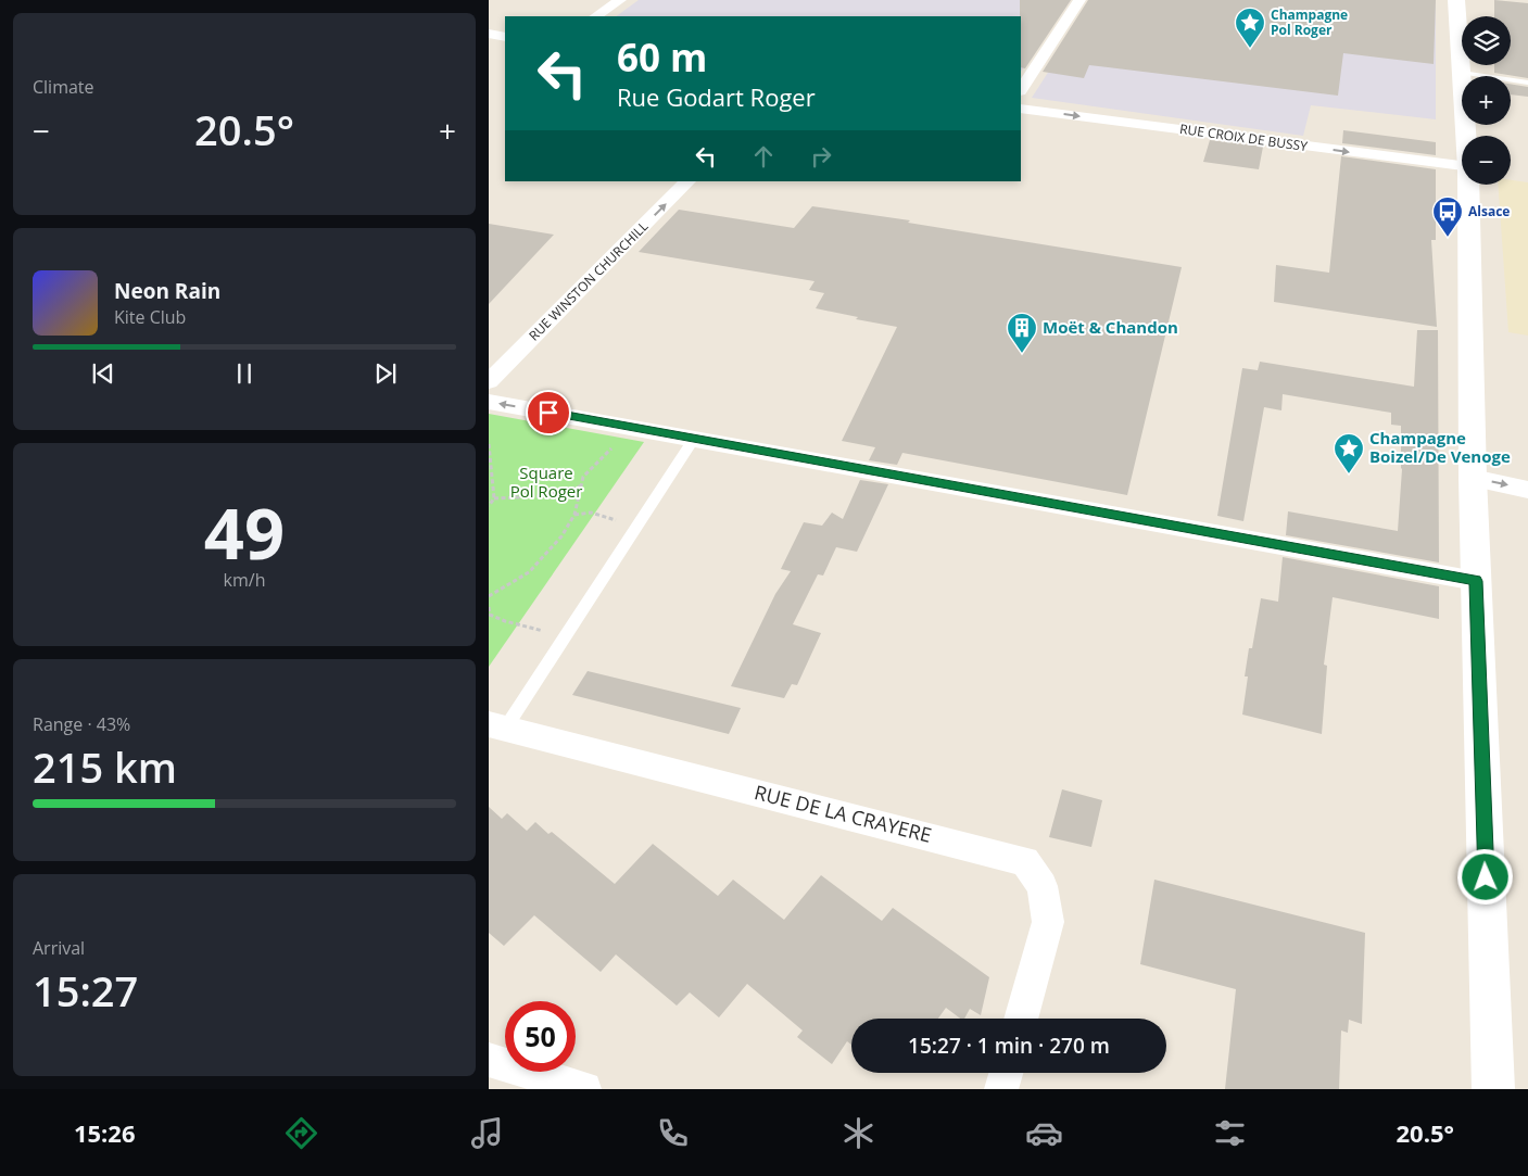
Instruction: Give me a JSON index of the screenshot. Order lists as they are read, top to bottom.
{
  "streets": {
    "street": ["RUE CROIX DE BUSSY", "RUE WINSTON CHURCHILL", "RUE DE LA CRAYERE"]
  },
  "one_way": ["RUE CROIX DE BUSSY", "RUE WINSTON CHURCHILL"],
  "parks": ["Square Pol Roger"],
  "places": {
    "place": ["Champagne Pol Roger", "Champagne Boizel/De Venoge"],
    "bus stop": ["Alsace"],
    "building": ["Moёt & Chandon"]
  },
  "page": {
    "tile": [
      "Climate",
      ["49", "km/h"],
      ["Range · 43%", "215 km"],
      ["Arrival", "15:27"]
    ],
    "map_buttons": ["+", "−"],
    "turn": ["60 m", "Rue Godart Roger"],
    "heat": ["−", "20.5°", "+"],
    "song": ["Neon Rain", "Kite Club"],
    "limit": "50",
    "trip": "15:27 · 1 min · 270 m",
    "tabs": ["15:26", "20.5°"]
  }
}
